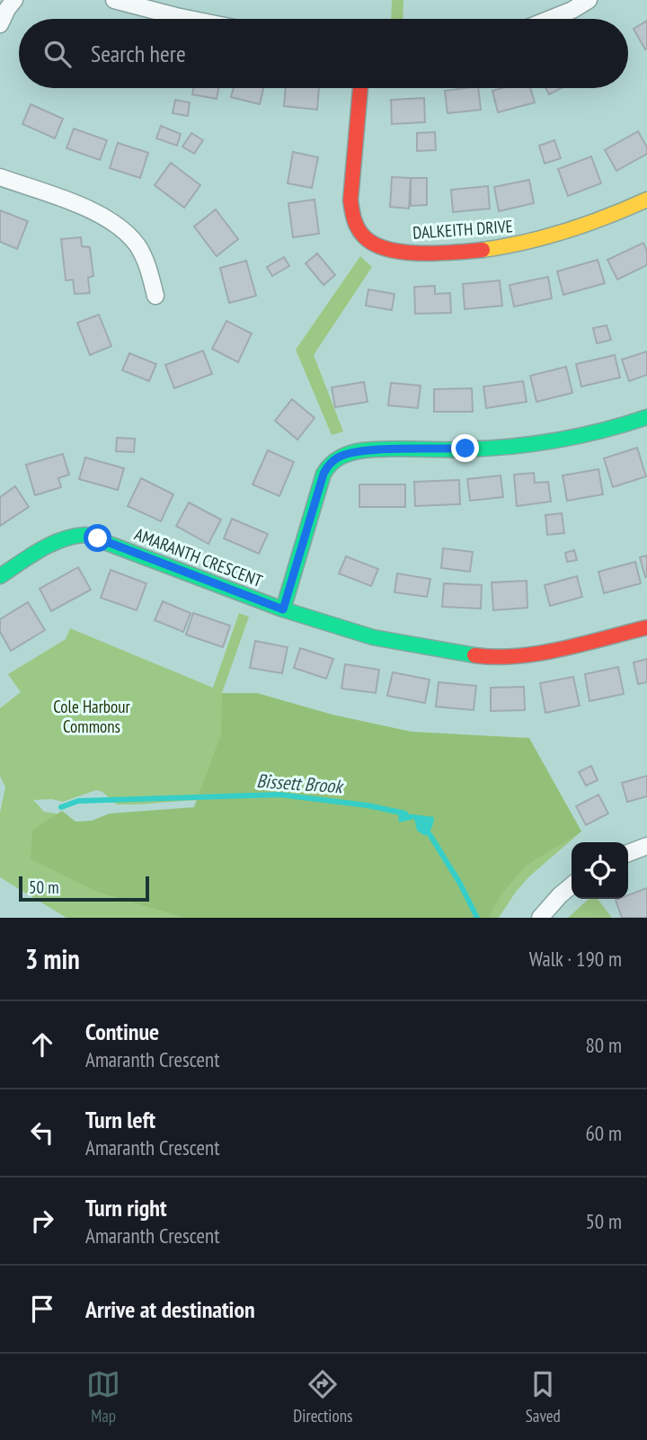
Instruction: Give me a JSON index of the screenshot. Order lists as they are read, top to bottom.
{
  "streets": {
    "street": ["DALKEITH DRIVE", "AMARANTH CRESCENT"]
  },
  "water": ["Bissett Brook"],
  "parks": ["Cole Harbour Commons"],
  "scale_bar": "50 m",
  "page": {
    "search": "Search here",
    "scale": "50 m",
    "heading": ["3 min", "Walk · 190 m"],
    "list": [
      ["Continue", "Amaranth Crescent", "80 m"],
      ["Turn left", "Amaranth Crescent", "60 m"],
      ["Turn right", "Amaranth Crescent", "50 m"],
      "Arrive at destination"
    ],
    "nav": ["Map", "Directions", "Saved"]
  }
}
